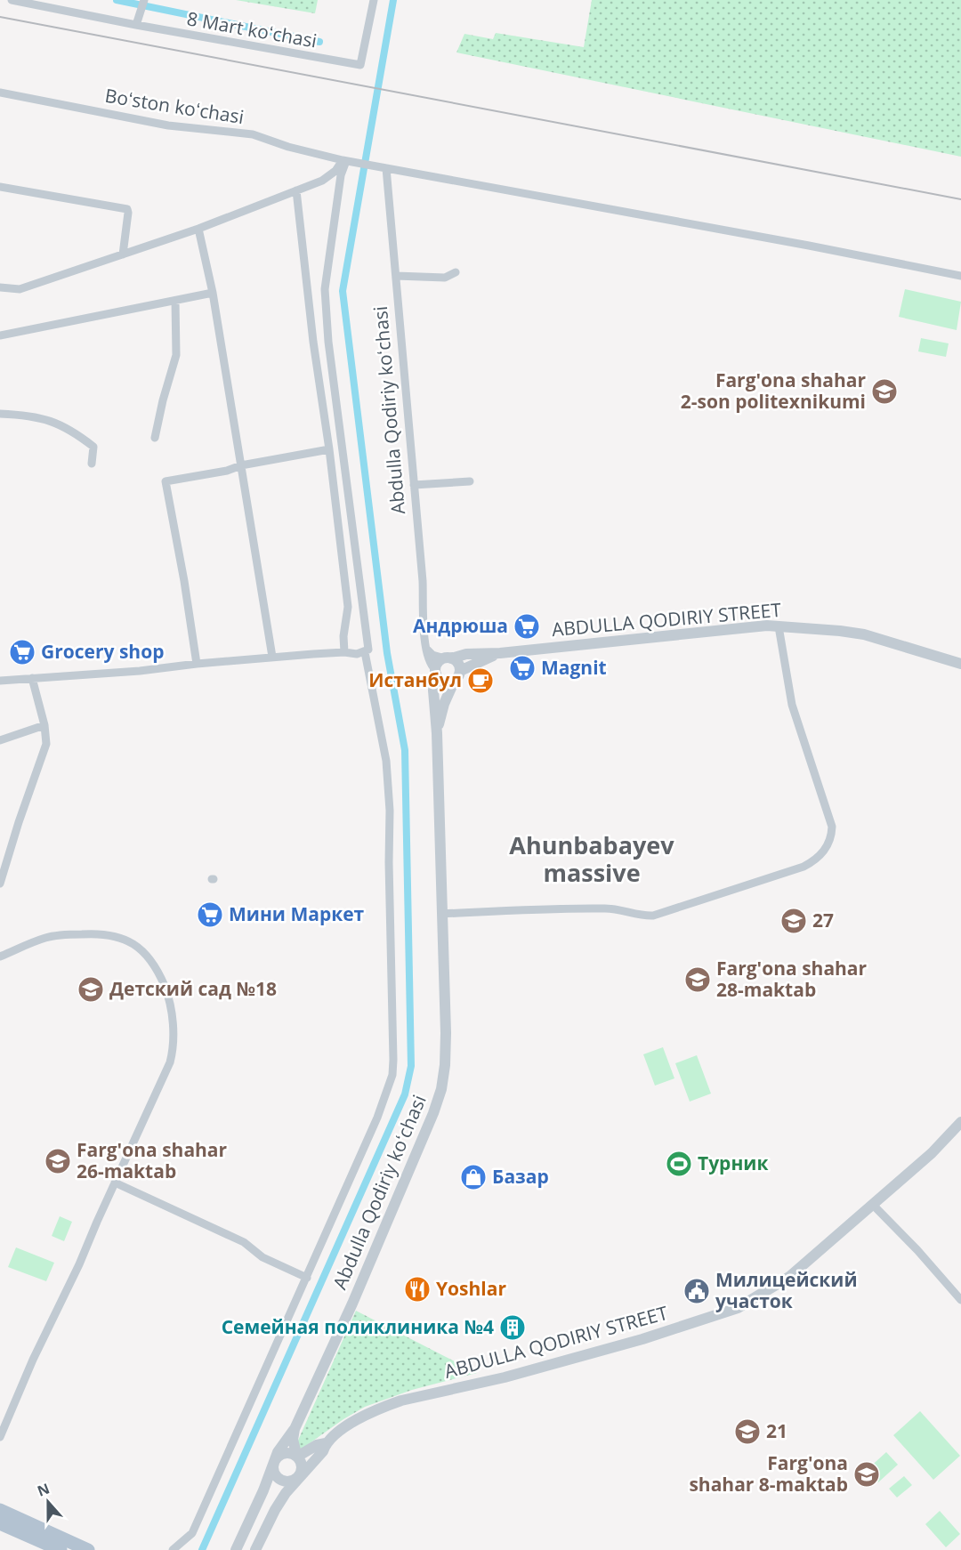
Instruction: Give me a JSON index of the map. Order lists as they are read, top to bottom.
{
  "streets": {
    "street": [
      "8 Mart koʻchasi",
      "Boʻston koʻchasi",
      "Abdulla Qodiriy koʻchasi",
      "ABDULLA QODIRIY STREET"
    ]
  },
  "crossings": [
    ["Boʻston koʻchasi", "Abdulla Qodiriy koʻchasi"]
  ],
  "districts": ["Ahunbabayev massive"],
  "places": {
    "school or university": [
      "Farg'ona shahar 2-son politexnikumi",
      "27",
      "Farg'ona shahar 28-maktab",
      "Детский сад №18",
      "Farg'ona shahar 26-maktab",
      "21",
      "Farg'ona shahar 8-maktab"
    ],
    "supermarket": [
      "Андрюша",
      "Grocery shop",
      "Magnit",
      "Мини Маркет"
    ],
    "cafe": ["Истанбул"],
    "sports": ["Турник"],
    "shop": ["Базар"],
    "restaurant": ["Yoshlar"],
    "public building": ["Милицейский участок"],
    "building": ["Семейная поликлиника №4"]
  },
  "north": "top"
}
